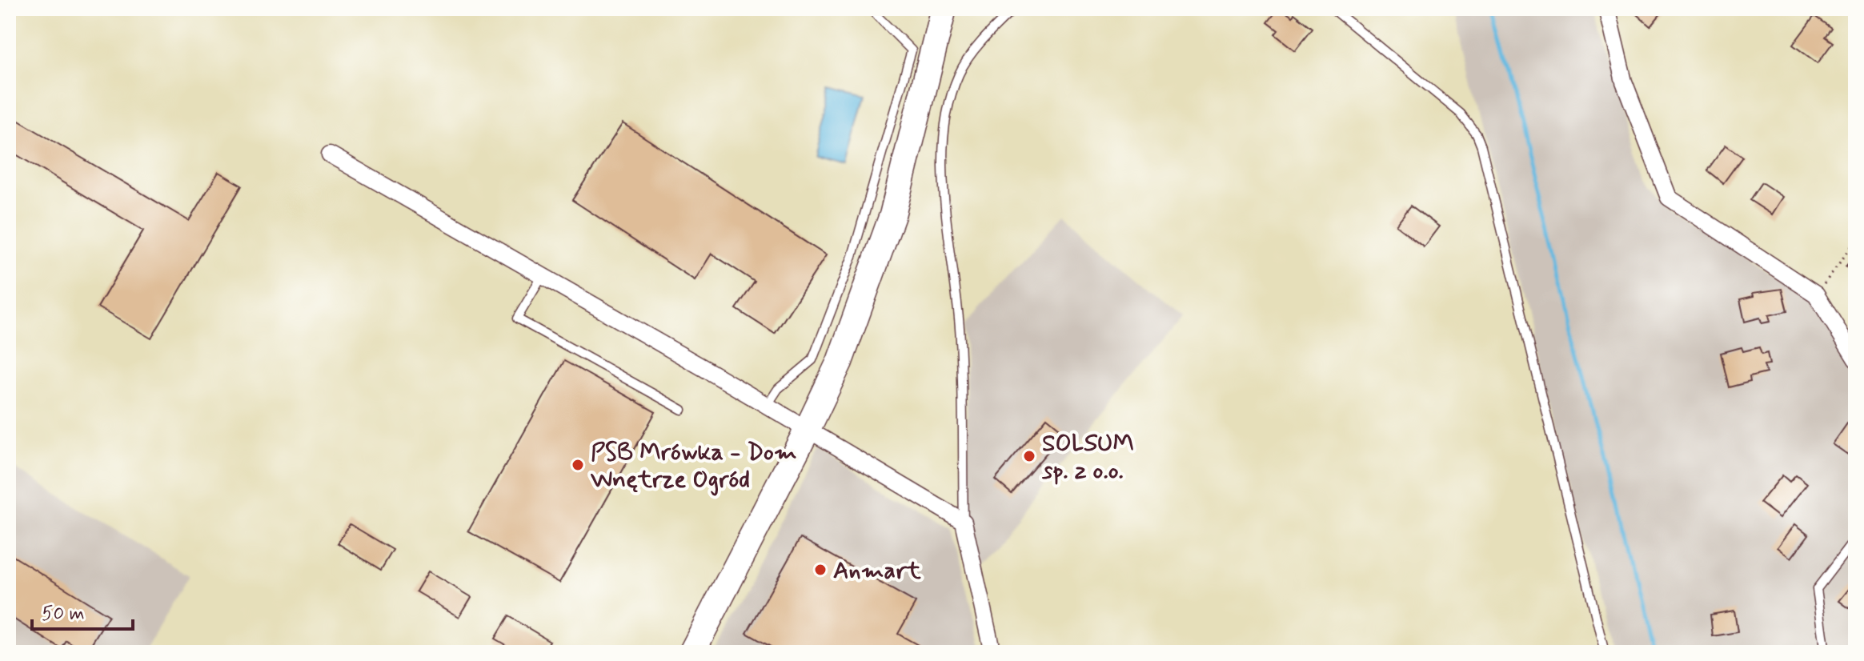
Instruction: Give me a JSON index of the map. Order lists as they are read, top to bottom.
{
  "places": ["SOLSUM sp. z o.o.", "PSB Mrówka - Dom Wnętrze Ogród", "Anmart"],
  "scale_bar": "50 m"
}
